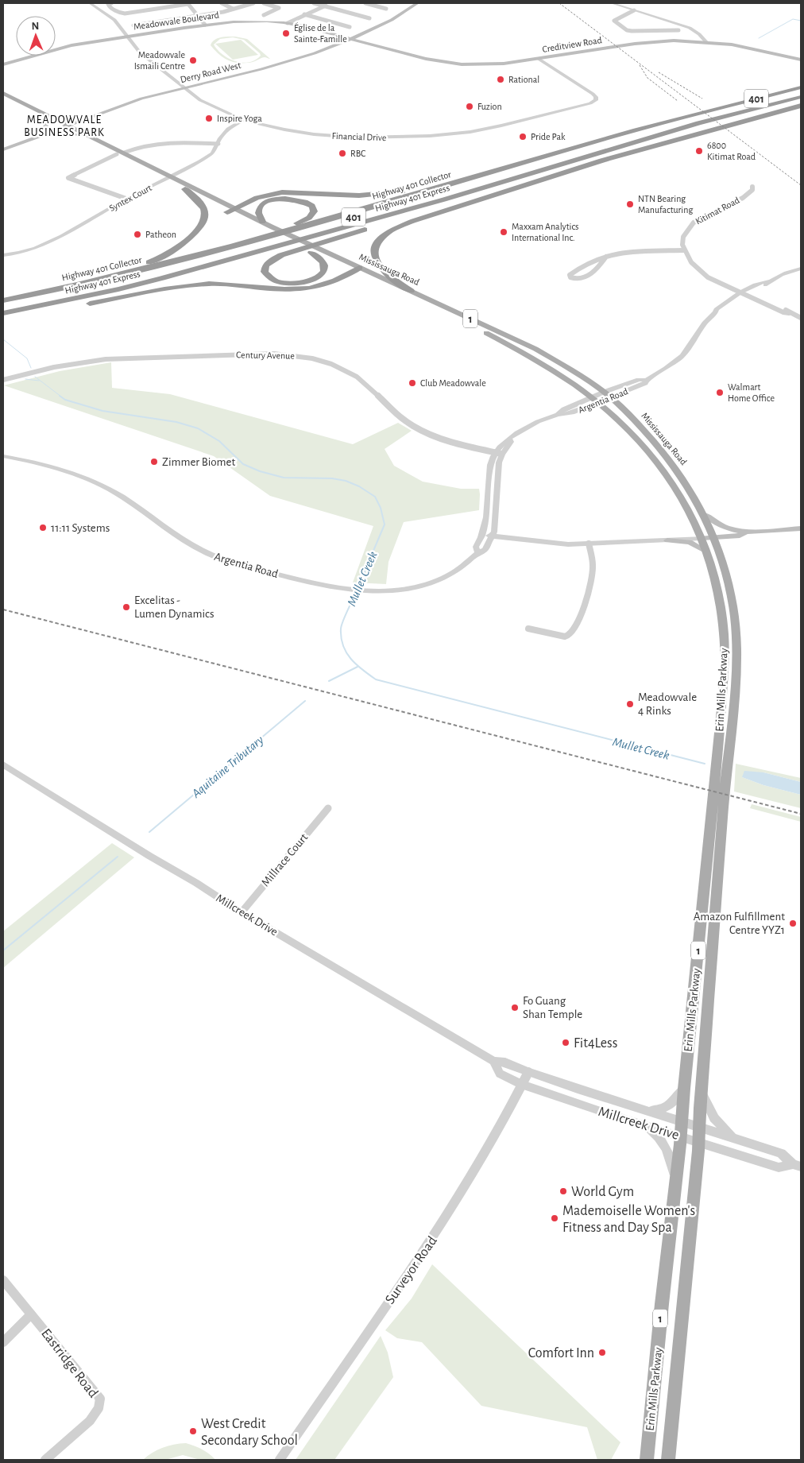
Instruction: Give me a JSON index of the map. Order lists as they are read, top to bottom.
{
  "streets": {
    "highway": ["401", "Highway 401 Collector", "Highway 401 Express"],
    "main road": [
      "Meadowvale Boulevard",
      "Creditview Road",
      "Derry Road West",
      "Mississauga Road",
      "1",
      "Erin Mills Parkway"
    ],
    "street": [
      "Financial Drive",
      "Syntex Court",
      "Kitimat Road",
      "Century Avenue",
      "Argentia Road",
      "Millrace Court",
      "Millcreek Drive",
      "Surveyor Road",
      "Eastridge Road"
    ]
  },
  "crossings": [
    ["Meadowvale Boulevard", "Creditview Road"],
    ["Meadowvale Boulevard", "Derry Road West"],
    ["Meadowvale Boulevard", "Financial Drive"],
    ["Creditview Road", "Derry Road West"],
    ["Creditview Road", "Financial Drive"],
    ["Derry Road West", "Financial Drive"],
    ["Derry Road West", "Mississauga Road"],
    ["Financial Drive", "Syntex Court"],
    ["Highway 401 Collector", "Highway 401 Express"],
    ["Mississauga Road", "Argentia Road"],
    ["Mississauga Road", "Erin Mills Parkway"],
    ["Century Avenue", "Argentia Road"],
    ["Erin Mills Parkway", "Millcreek Drive"],
    ["Millrace Court", "Millcreek Drive"],
    ["Millcreek Drive", "Surveyor Road"]
  ],
  "districts": ["MEADOWVALE BUSINESS PARK"],
  "water": ["Mullet Creek", "Aquitaine Tributary"],
  "places": [
    "Église de la Sainte-Famille",
    "Meadowvale Ismaili Centre",
    "Rational",
    "Fuzion",
    "Inspire Yoga",
    "Pride Pak",
    "6800 Kitimat Road",
    "RBC",
    "NTN Bearing Manufacturing",
    "Maxxam Analytics International Inc.",
    "Patheon",
    "Club Meadowvale",
    "Walmart Home Office",
    "Zimmer Biomet",
    "11:11 Systems",
    "Excelitas - Lumen Dynamics",
    "Meadowvale 4 Rinks",
    "Amazon Fulfillment Centre YYZ1",
    "Fo Guang Shan Temple",
    "Fit4Less",
    "World Gym",
    "Mademoiselle Women's Fitness and Day Spa",
    "Comfort Inn",
    "West Credit Secondary School"
  ],
  "north": "top"
}
